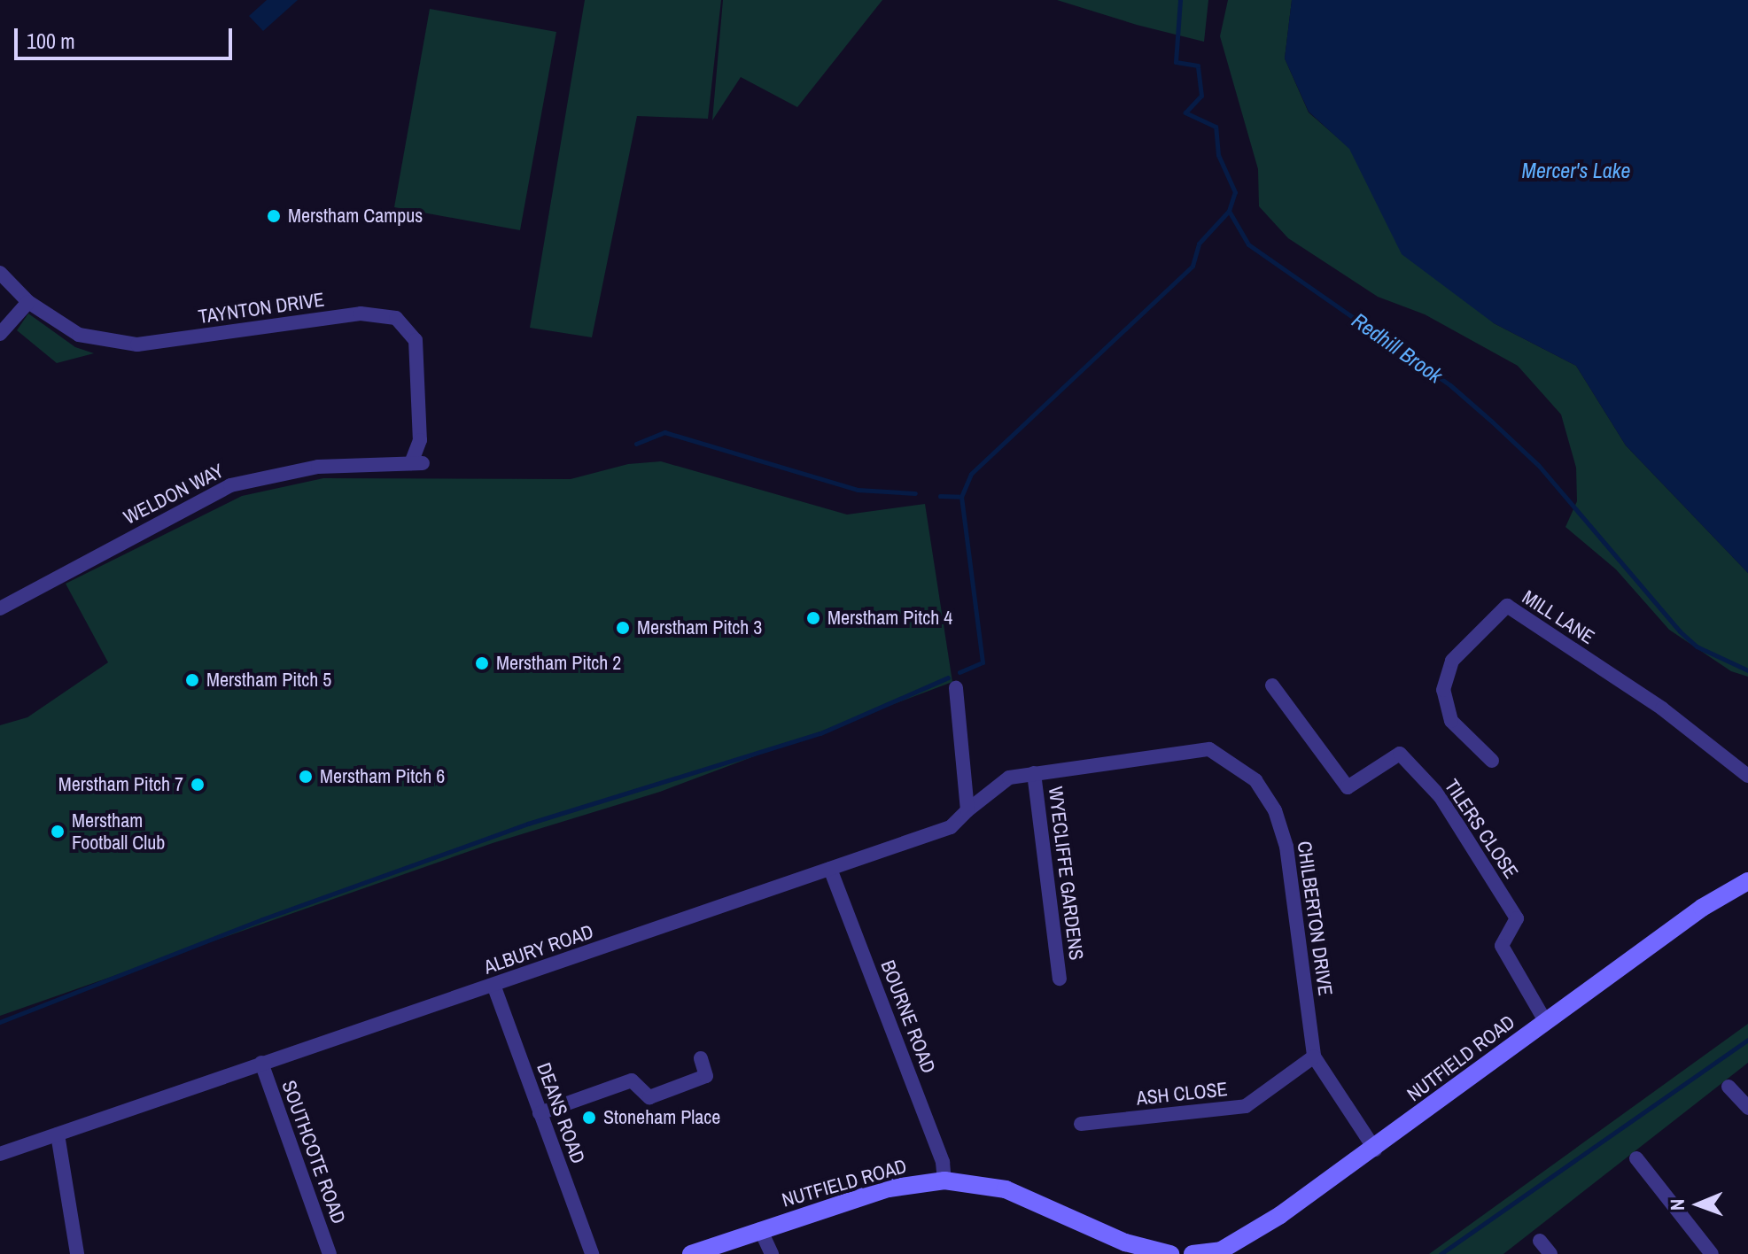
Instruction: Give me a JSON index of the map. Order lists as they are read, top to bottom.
{
  "streets": {
    "street": [
      "TAYNTON DRIVE",
      "WELDON WAY",
      "MILL LANE",
      "TILERS CLOSE",
      "WYECLIFFE GARDENS",
      "CHILBERTON DRIVE",
      "ALBURY ROAD",
      "BOURNE ROAD",
      "NUTFIELD ROAD",
      "ASH CLOSE",
      "DEANS ROAD",
      "SOUTHCOTE ROAD"
    ]
  },
  "crossings": [
    ["TAYNTON DRIVE", "WELDON WAY"],
    ["TILERS CLOSE", "NUTFIELD ROAD"],
    ["WYECLIFFE GARDENS", "CHILBERTON DRIVE"],
    ["CHILBERTON DRIVE", "ALBURY ROAD"],
    ["CHILBERTON DRIVE", "NUTFIELD ROAD"],
    ["CHILBERTON DRIVE", "ASH CLOSE"],
    ["ALBURY ROAD", "BOURNE ROAD"],
    ["ALBURY ROAD", "DEANS ROAD"],
    ["ALBURY ROAD", "SOUTHCOTE ROAD"],
    ["BOURNE ROAD", "NUTFIELD ROAD"]
  ],
  "water": ["Mercer's Lake", "Redhill Brook"],
  "places": [
    "Merstham Campus",
    "Merstham Pitch 4",
    "Merstham Pitch 3",
    "Merstham Pitch 2",
    "Merstham Pitch 5",
    "Merstham Pitch 6",
    "Merstham Pitch 7",
    "Merstham Football Club",
    "Stoneham Place"
  ],
  "scale_bar": "100 m",
  "north": "left"
}
